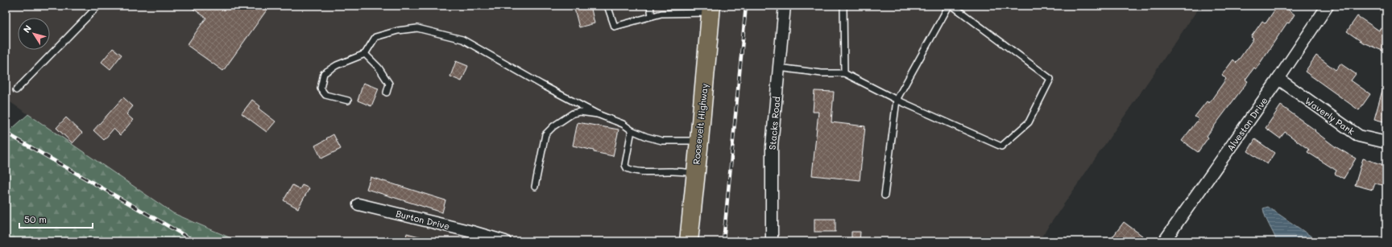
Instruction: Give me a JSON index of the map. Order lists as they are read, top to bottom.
{
  "streets": {
    "main road": ["Roosevelt Highway"],
    "street": [
      "Waverly Park",
      "Stacks Road",
      "Alveston Drive",
      "Burton Drive"
    ]
  },
  "crossings": [
    ["Waverly Park", "Alveston Drive"]
  ],
  "scale_bar": "50 m",
  "north": "top left"
}
